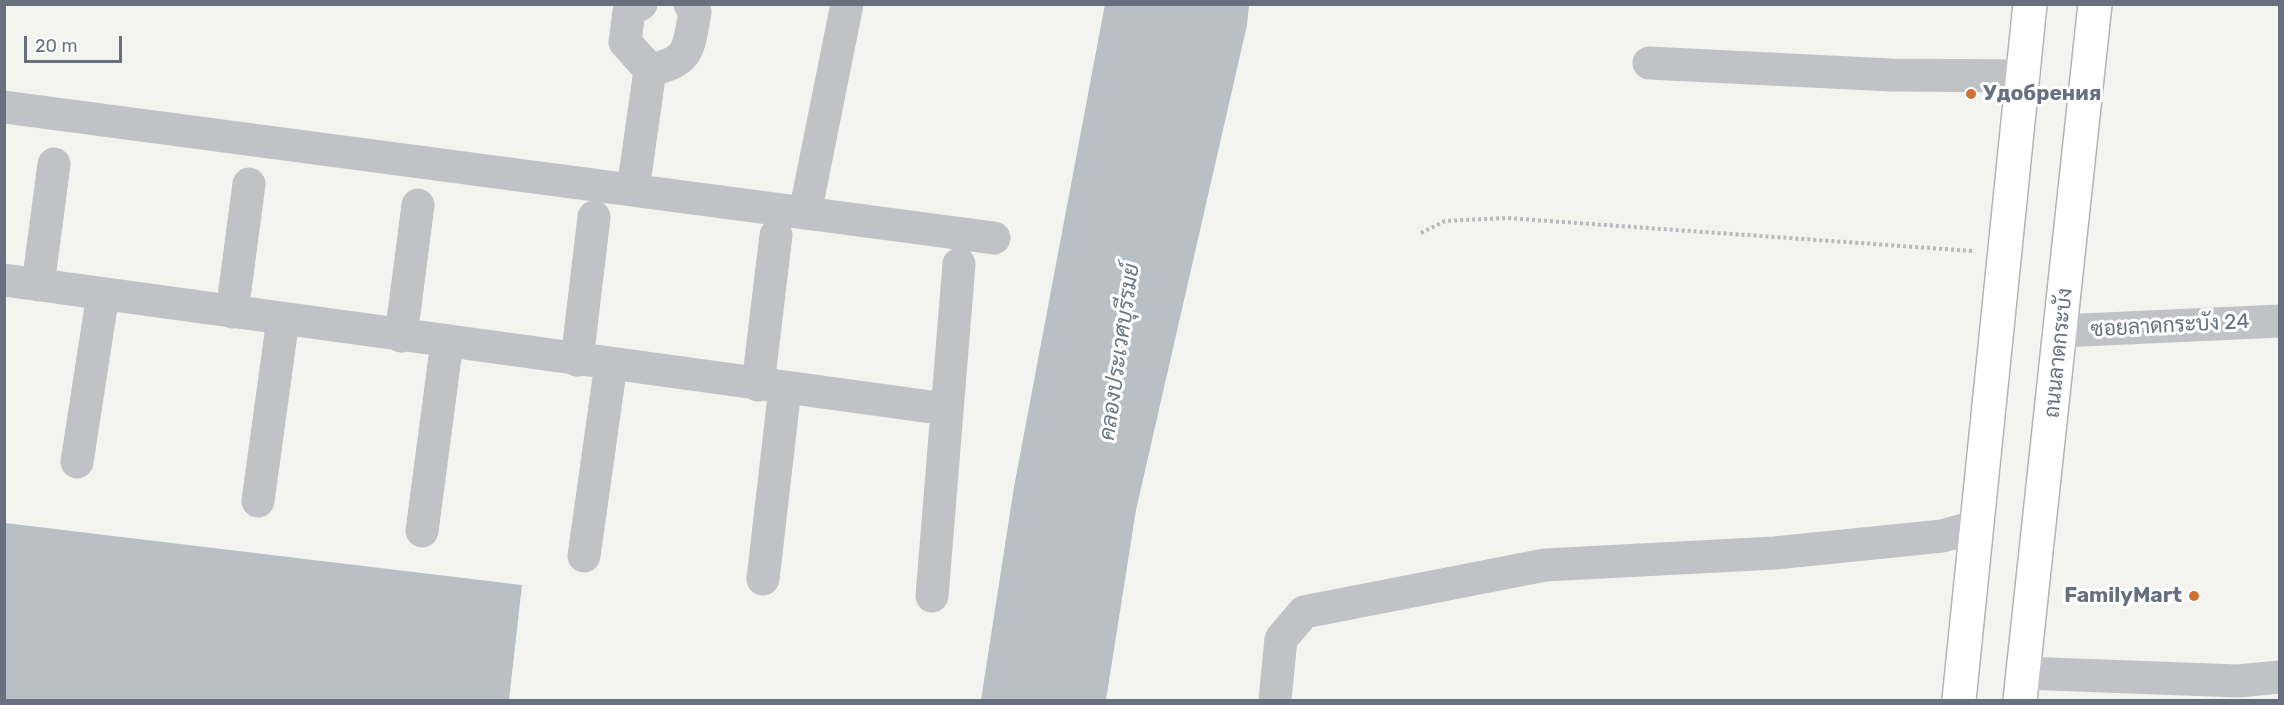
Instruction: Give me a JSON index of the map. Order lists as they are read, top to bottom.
{
  "streets": {
    "main road": ["ถนนลาดกระบัง"],
    "street": ["ซอยลาดกระบัง 24"]
  },
  "crossings": [
    ["ซอยลาดกระบัง 24", "ถนนลาดกระบัง"]
  ],
  "water": ["คลองประเวศบุรีรมย์"],
  "places": ["Удобрения", "FamilyMart"],
  "scale_bar": "20 m"
}
